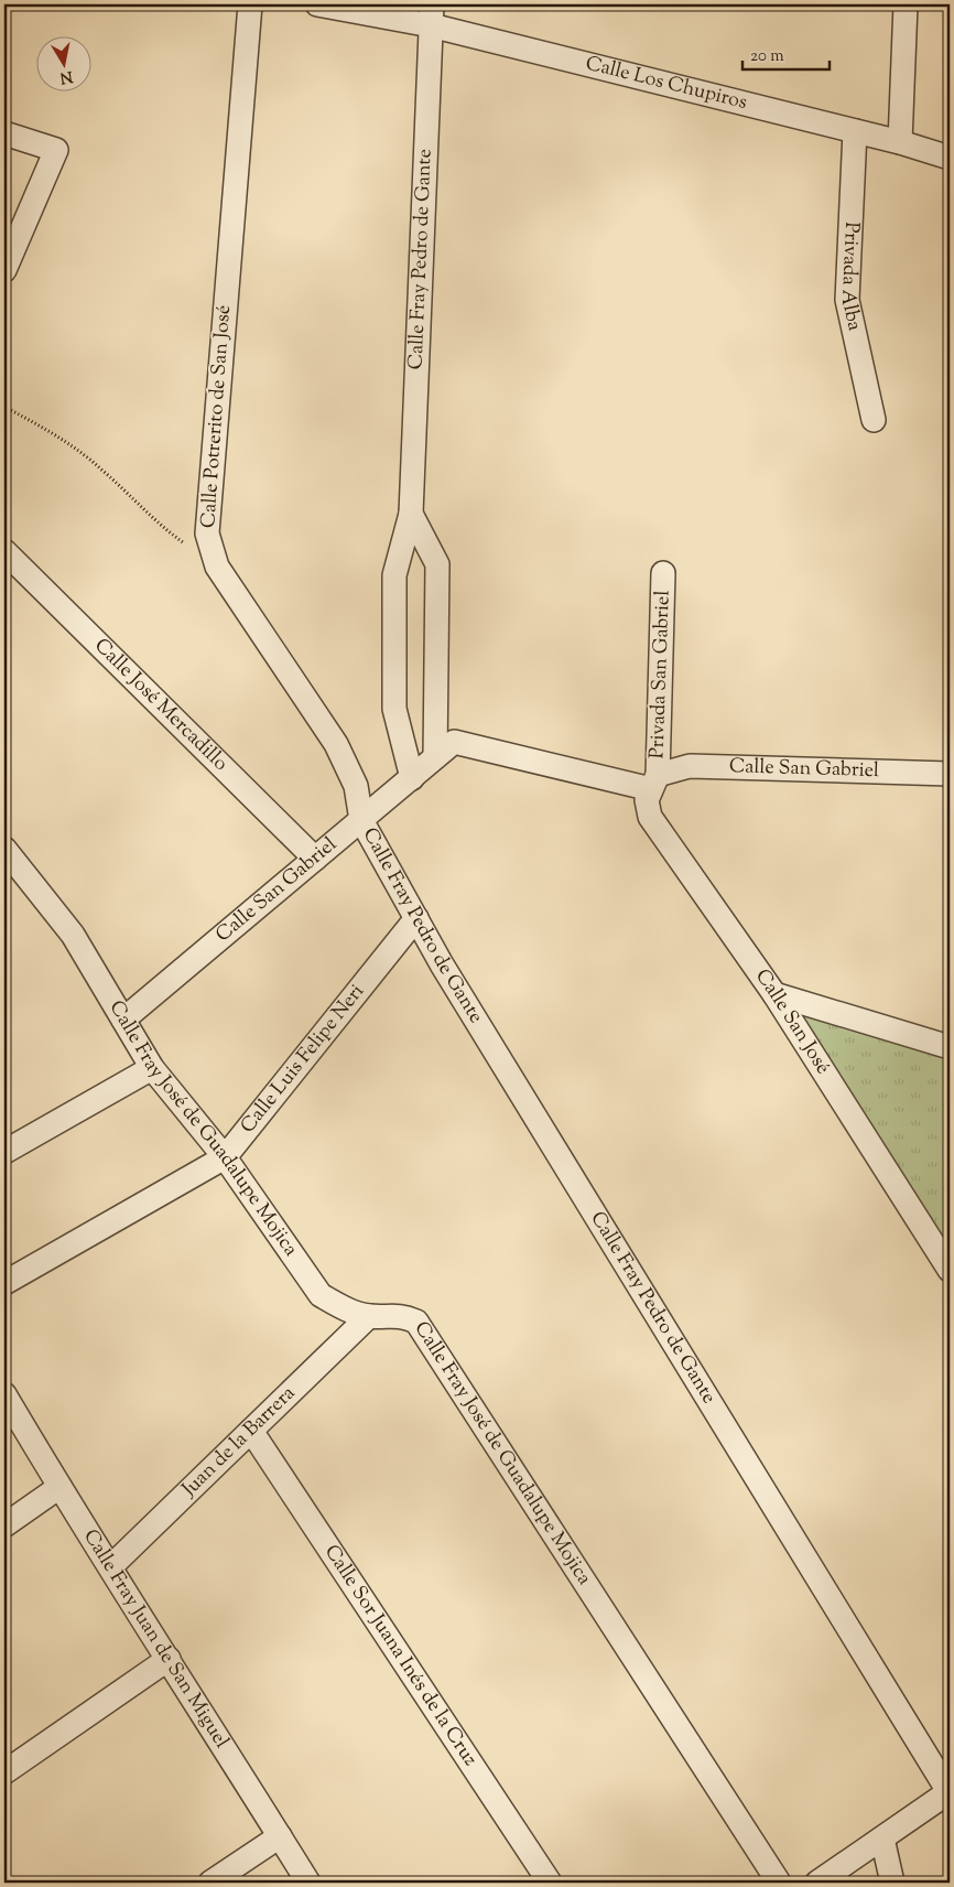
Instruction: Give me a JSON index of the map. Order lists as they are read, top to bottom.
{
  "streets": {
    "street": [
      "Calle Los Chupiros",
      "Calle Fray Pedro de Gante",
      "Privada Alba",
      "Calle Potrerito de San José",
      "Privada San Gabriel",
      "Calle José Mercadillo",
      "Calle San Gabriel",
      "Calle San José",
      "Calle Luis Felipe Neri",
      "Calle Fray José de Guadalupe Mojica",
      "Juan de la Barrera",
      "Calle Fray Juan de San Miguel",
      "Calle Sor Juana Inés de la Cruz"
    ]
  },
  "crossings": [
    ["Calle Los Chupiros", "Calle Fray Pedro de Gante"],
    ["Calle Los Chupiros", "Privada Alba"],
    ["Calle Fray Pedro de Gante", "Calle Potrerito de San José"],
    ["Calle Fray Pedro de Gante", "Calle San Gabriel"],
    ["Calle Fray Pedro de Gante", "Calle Luis Felipe Neri"],
    ["Calle Potrerito de San José", "Calle San Gabriel"],
    ["Privada San Gabriel", "Calle San Gabriel"],
    ["Privada San Gabriel", "Calle San José"],
    ["Calle José Mercadillo", "Calle San Gabriel"],
    ["Calle San Gabriel", "Calle San José"],
    ["Calle San Gabriel", "Calle Fray José de Guadalupe Mojica"],
    ["Calle Luis Felipe Neri", "Calle Fray José de Guadalupe Mojica"],
    ["Calle Fray José de Guadalupe Mojica", "Juan de la Barrera"],
    ["Juan de la Barrera", "Calle Fray Juan de San Miguel"],
    ["Juan de la Barrera", "Calle Sor Juana Inés de la Cruz"]
  ],
  "scale_bar": "20 m",
  "north": "bottom"
}
